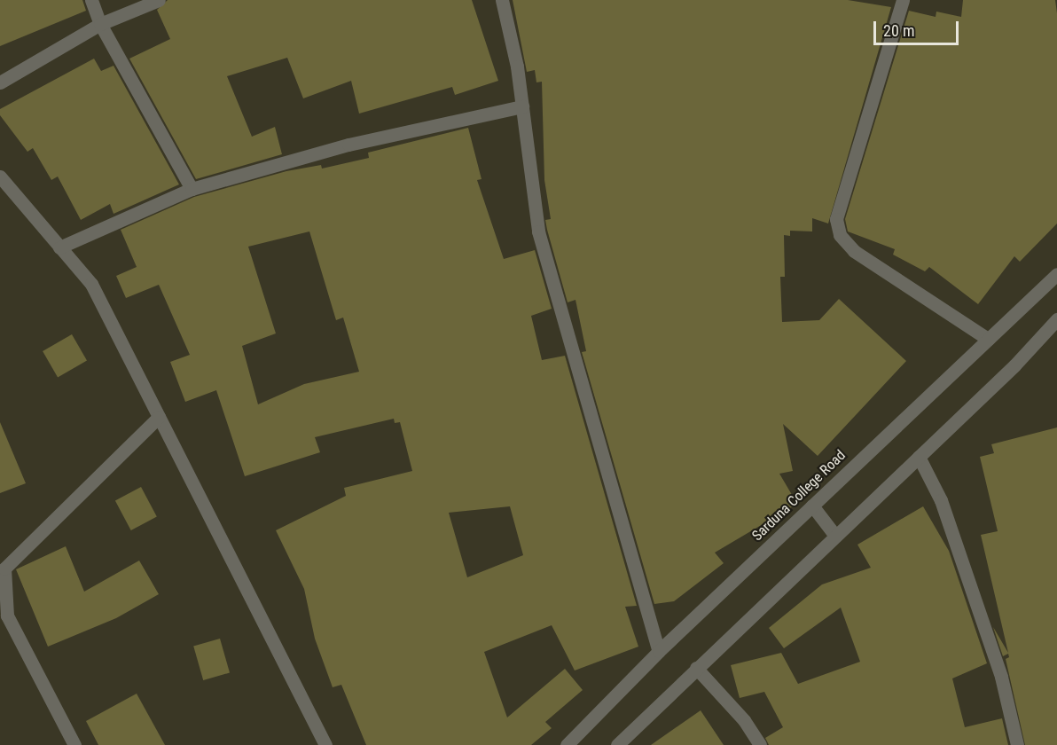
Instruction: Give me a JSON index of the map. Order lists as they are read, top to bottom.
{
  "streets": {
    "street": ["Sarduna College Road"]
  },
  "scale_bar": "20 m"
}
